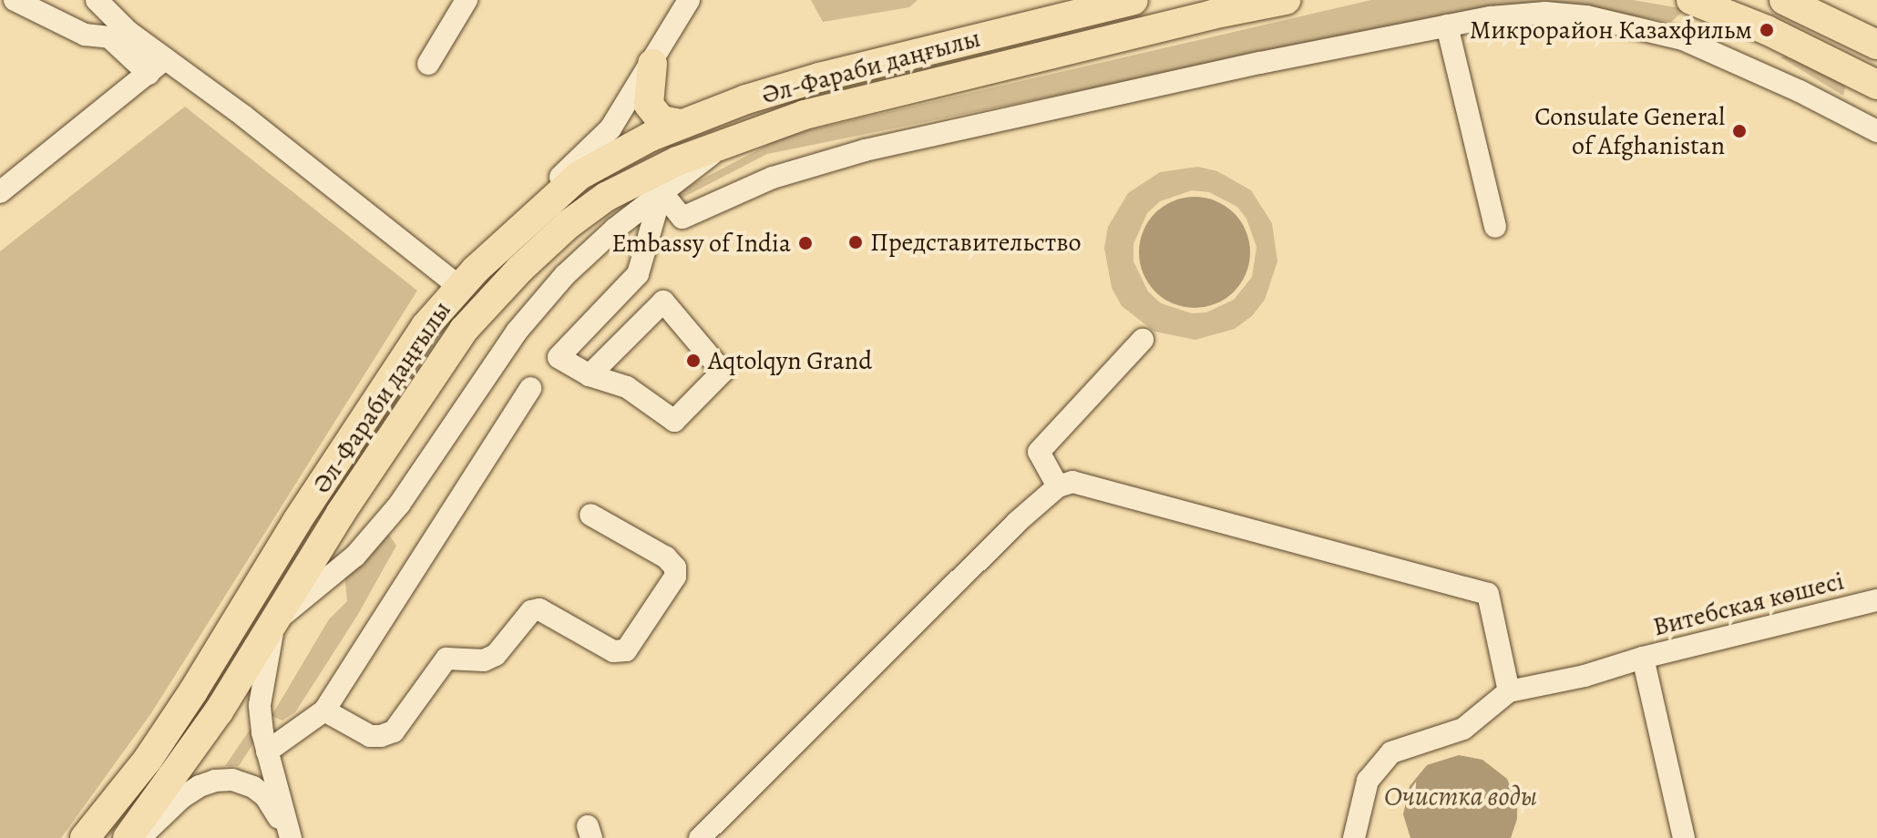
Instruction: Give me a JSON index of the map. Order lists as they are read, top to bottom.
{
  "streets": {
    "main road": ["Әл-Фараби даңғылы"],
    "street": ["Витебская көшесі"]
  },
  "water": ["Очистка воды"],
  "places": [
    "Микрорайон Казахфильм",
    "Consulate General of Afghanistan",
    "Представительство",
    "Embassy of India",
    "Aqtolqyn Grand"
  ]
}
